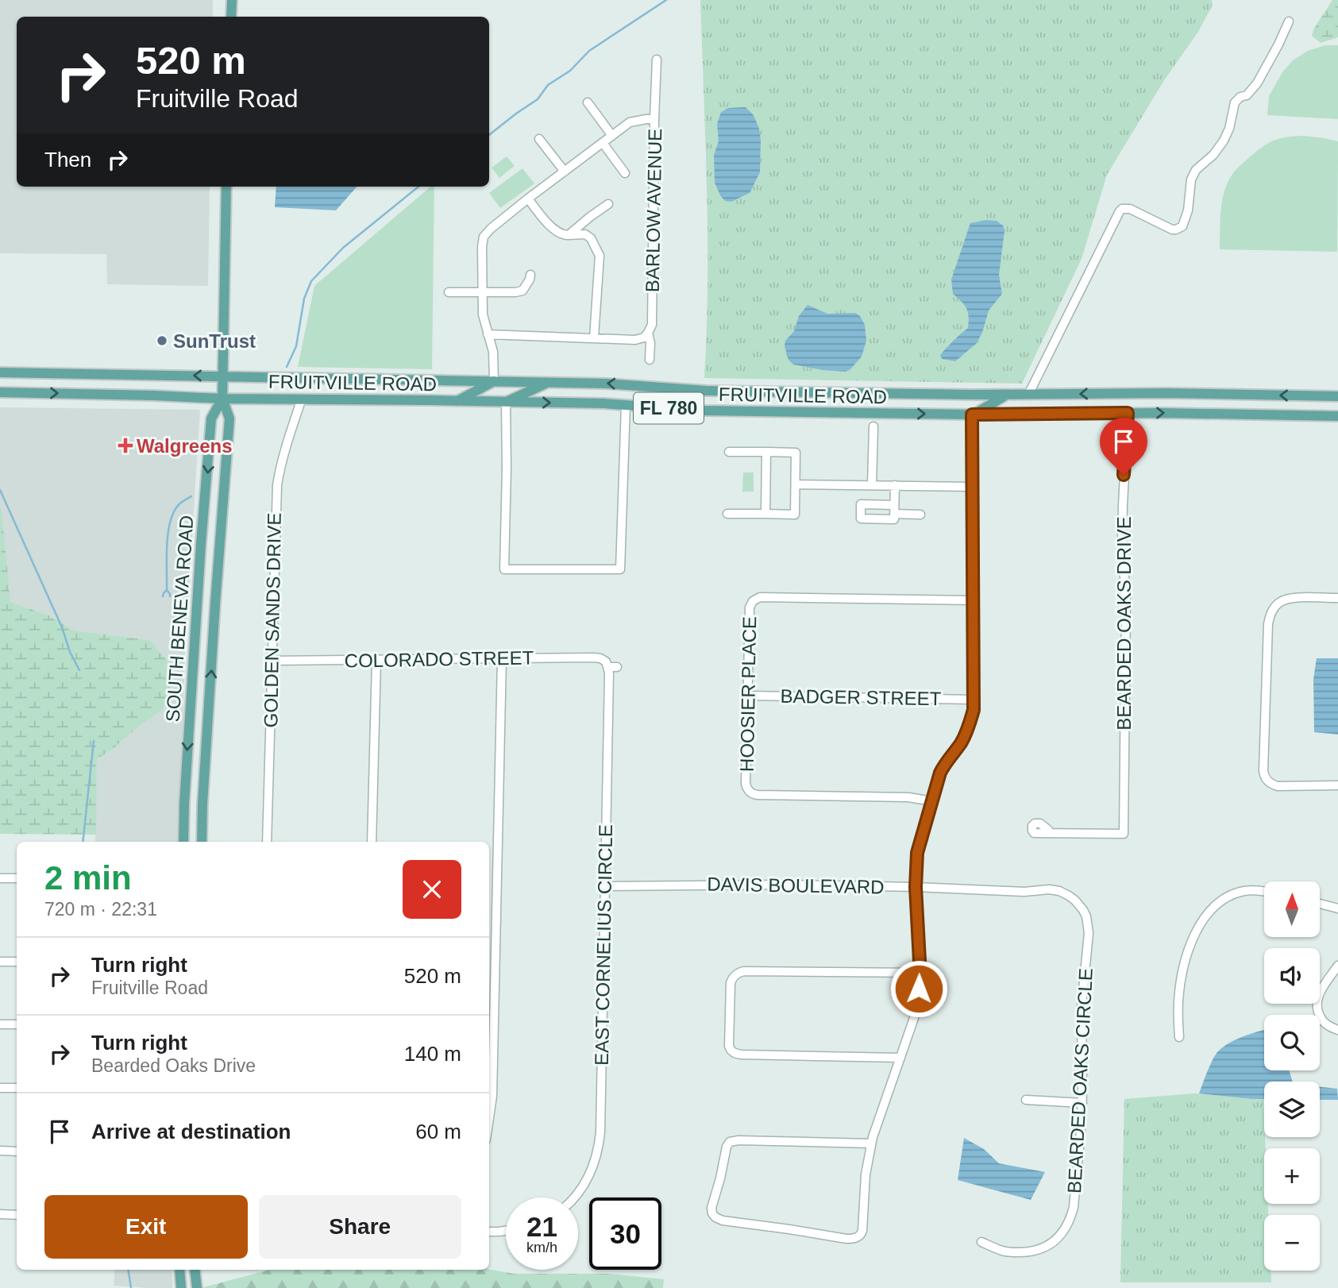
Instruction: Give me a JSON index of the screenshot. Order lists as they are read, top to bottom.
{
  "streets": {
    "main road": ["FRUITVILLE ROAD", "FL 780", "SOUTH BENEVA ROAD"],
    "street": [
      "BARLOW AVENUE",
      "GOLDEN SANDS DRIVE",
      "BEARDED OAKS DRIVE",
      "COLORADO STREET",
      "HOOSIER PLACE",
      "BADGER STREET",
      "DAVIS BOULEVARD",
      "EAST CORNELIUS CIRCLE",
      "BEARDED OAKS CIRCLE"
    ]
  },
  "crossings": [
    ["FRUITVILLE ROAD", "SOUTH BENEVA ROAD"],
    ["FRUITVILLE ROAD", "GOLDEN SANDS DRIVE"],
    ["FRUITVILLE ROAD", "BEARDED OAKS DRIVE"],
    ["GOLDEN SANDS DRIVE", "COLORADO STREET"],
    ["COLORADO STREET", "EAST CORNELIUS CIRCLE"],
    ["HOOSIER PLACE", "BADGER STREET"],
    ["DAVIS BOULEVARD", "EAST CORNELIUS CIRCLE"],
    ["DAVIS BOULEVARD", "BEARDED OAKS CIRCLE"]
  ],
  "places": {
    "other": ["SunTrust"],
    "health": ["Walgreens"]
  },
  "north": "top",
  "page": {
    "turn": ["520 m", "Fruitville Road"],
    "then": "Then",
    "heading": ["2 min", "720 m · 22:31"],
    "map_buttons": ["+", "−"],
    "list": [
      {
        "name": "Turn right",
        "note": "Fruitville Road",
        "value": "520 m"
      },
      {
        "name": "Turn right",
        "note": "Bearded Oaks Drive",
        "value": "140 m"
      },
      {
        "name": "Arrive at destination",
        "value": "60 m"
      }
    ],
    "buttons": ["Exit", "Share"],
    "speed": "21 km/h",
    "limit": "30"
  }
}
